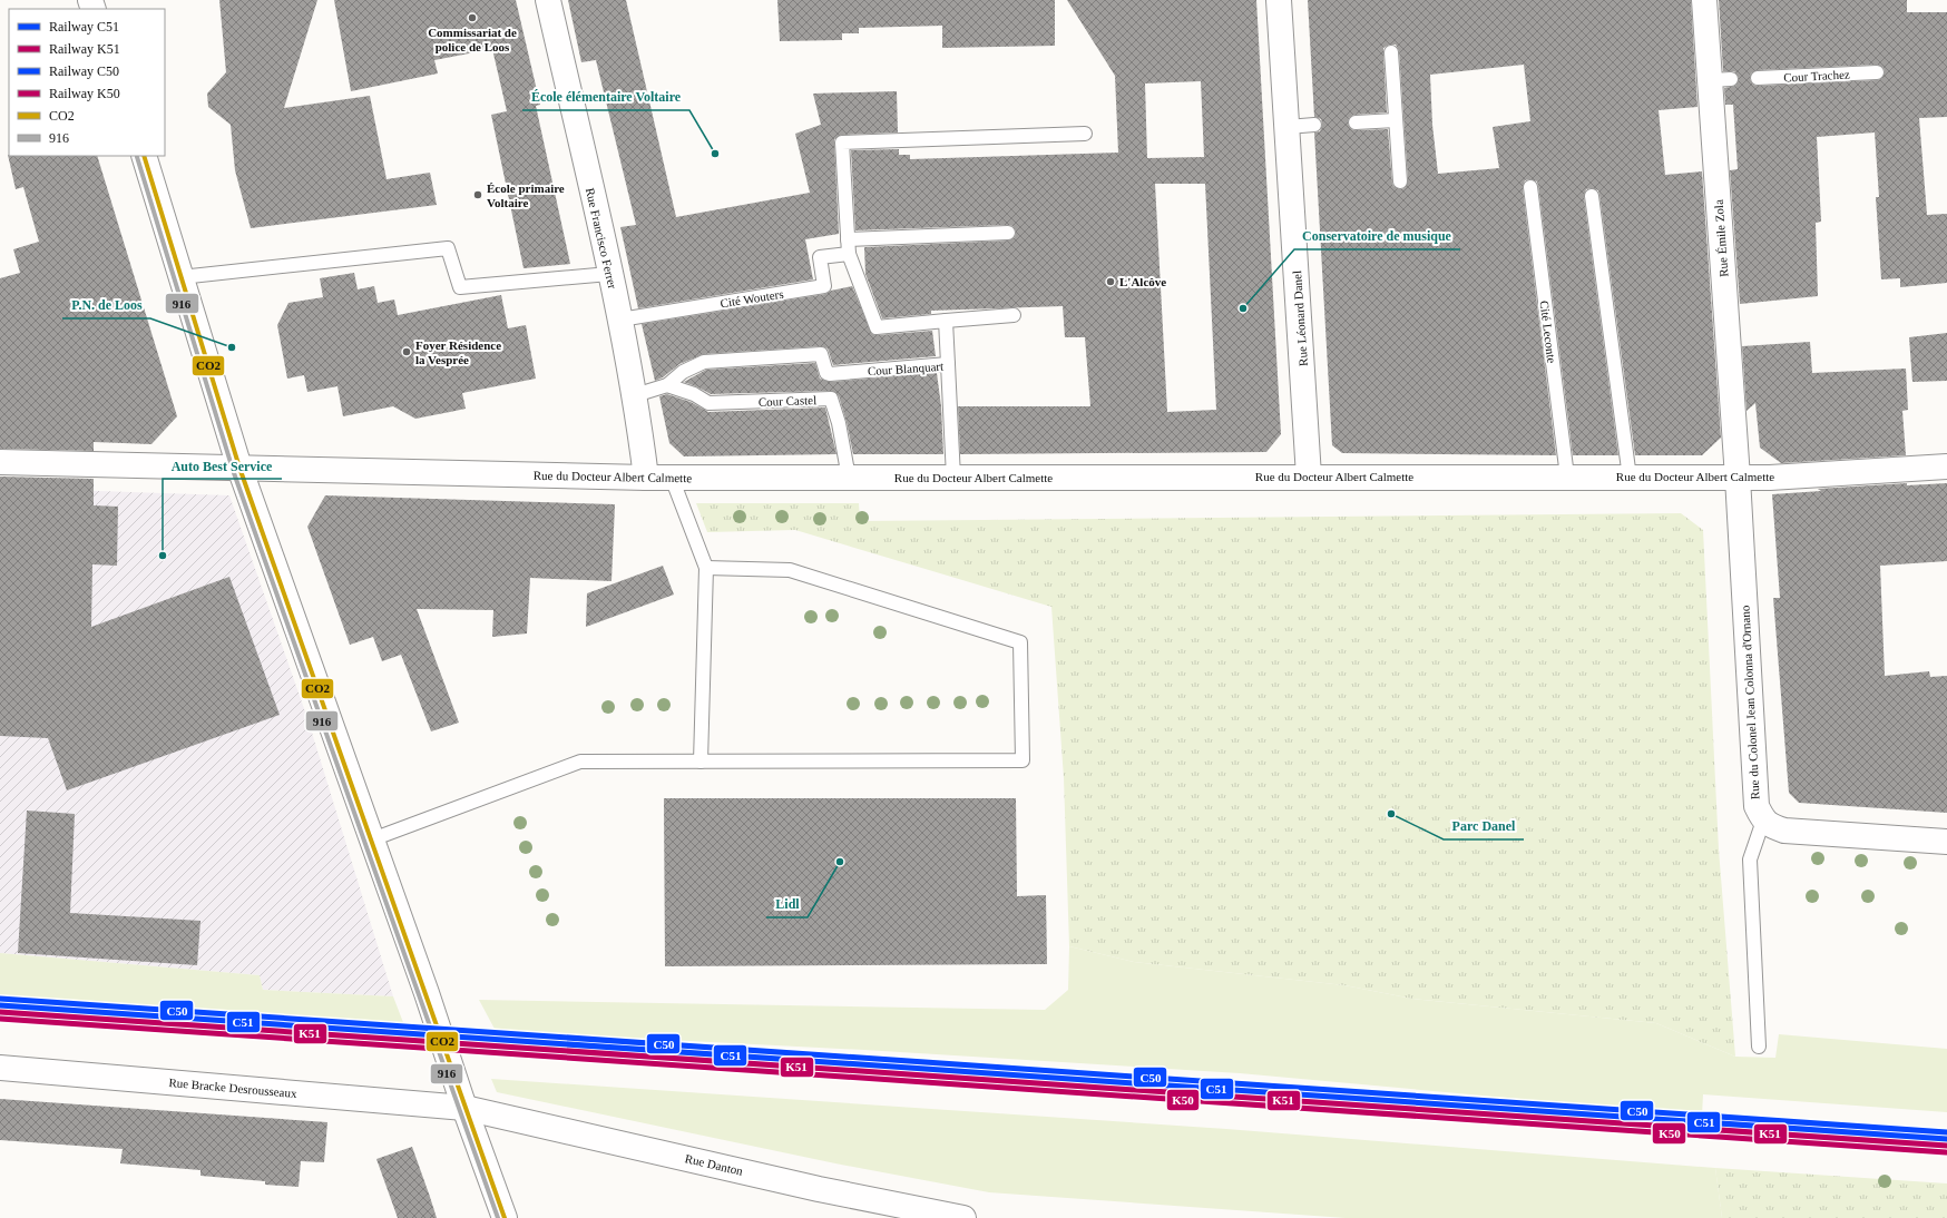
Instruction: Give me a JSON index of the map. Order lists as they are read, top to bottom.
{
  "streets": {
    "street": [
      "Rue Francisco Ferrer",
      "Rue Émile Zola",
      "Rue Léonard Danel",
      "Rue du Docteur Albert Calmette",
      "Rue du Colonel Jean Colonna d'Ornano",
      "Rue Bracke Desrousseaux",
      "Rue Danton"
    ],
    "lane": [
      "Cour Trachez",
      "Cité Wouters",
      "Cité Leconte",
      "Cour Blanquart",
      "Cour Castel"
    ]
  },
  "crossings": [
    ["Rue Francisco Ferrer", "Cité Wouters"],
    ["Rue Francisco Ferrer", "Rue du Docteur Albert Calmette"],
    ["Rue Émile Zola", "Rue du Docteur Albert Calmette"],
    ["Rue Émile Zola", "Rue du Colonel Jean Colonna d'Ornano"],
    ["Rue Léonard Danel", "Rue du Docteur Albert Calmette"],
    ["Cité Leconte", "Rue du Docteur Albert Calmette"],
    ["Cour Blanquart", "Cour Castel"],
    ["Cour Blanquart", "Rue du Docteur Albert Calmette"],
    ["Cour Castel", "Rue du Docteur Albert Calmette"],
    ["Rue du Docteur Albert Calmette", "Rue du Colonel Jean Colonna d'Ornano"],
    ["Rue Bracke Desrousseaux", "Rue Danton"]
  ],
  "places": [
    "Commissariat de police de Loos",
    "École élémentaire Voltaire",
    "École primaire Voltaire",
    "L'Alcôve",
    "Conservatoire de musique",
    "P.N. de Loos",
    "Foyer Résidence la Vesprée",
    "Auto Best Service",
    "Parc Danel",
    "Lidl"
  ],
  "lines": [
    "transit line CO2",
    "transit line 916",
    "rail line C50",
    "rail line C51",
    "rail line K51",
    "rail line K50"
  ],
  "legend": [
    "Railway C51",
    "Railway K51",
    "Railway C50",
    "Railway K50",
    "CO2",
    "916"
  ]
}
